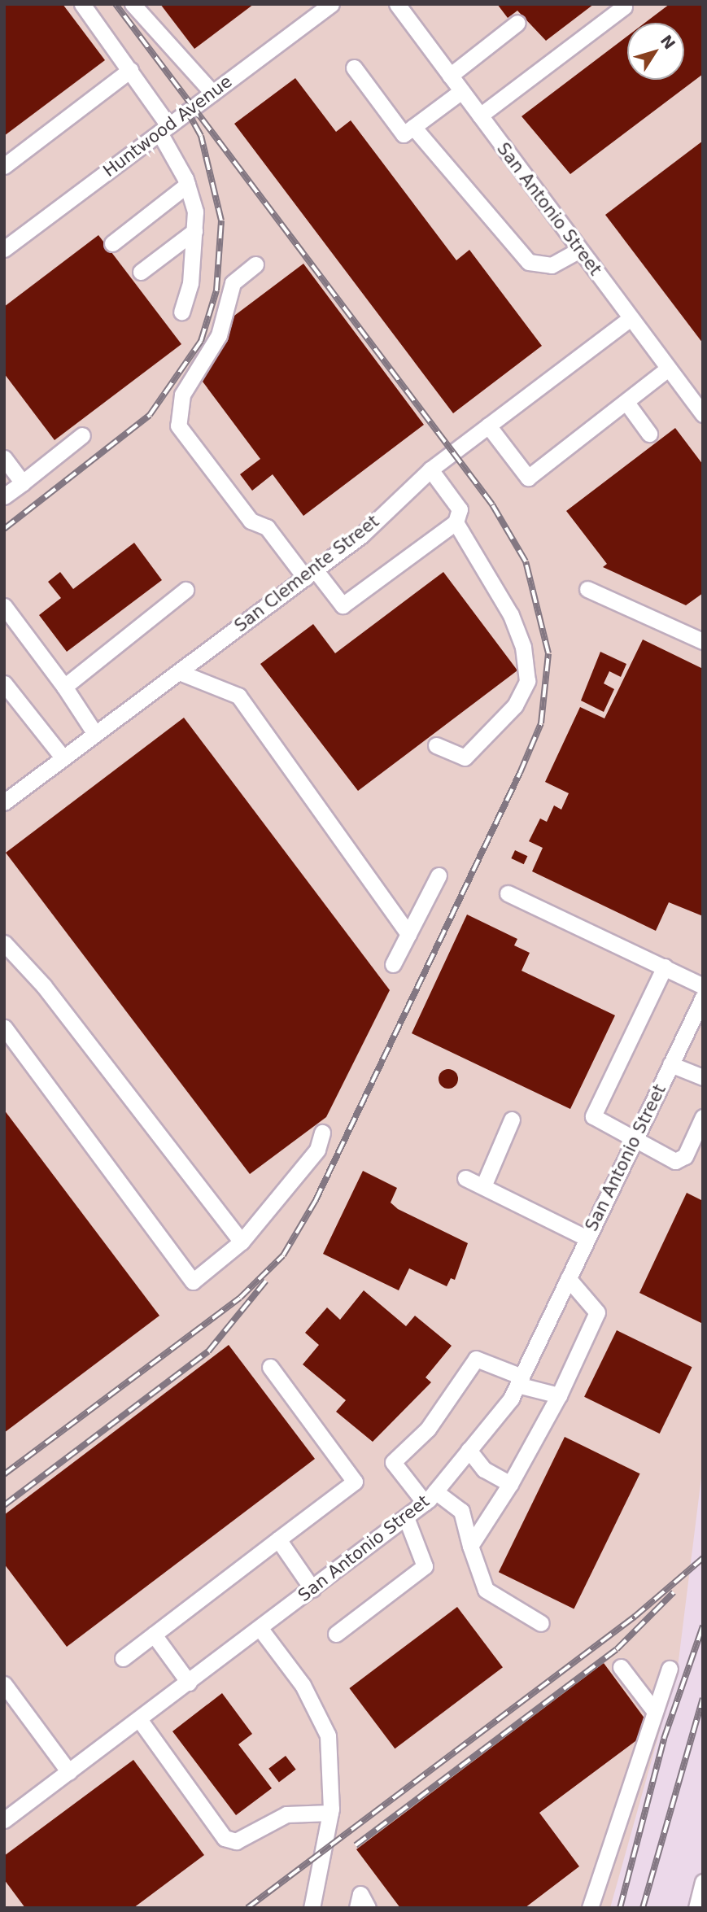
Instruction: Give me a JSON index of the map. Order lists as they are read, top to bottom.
{
  "streets": {
    "street": ["Huntwood Avenue", "San Antonio Street", "San Clemente Street"]
  },
  "crossings": [
    ["San Antonio Street", "San Clemente Street"]
  ],
  "north": "top right"
}
